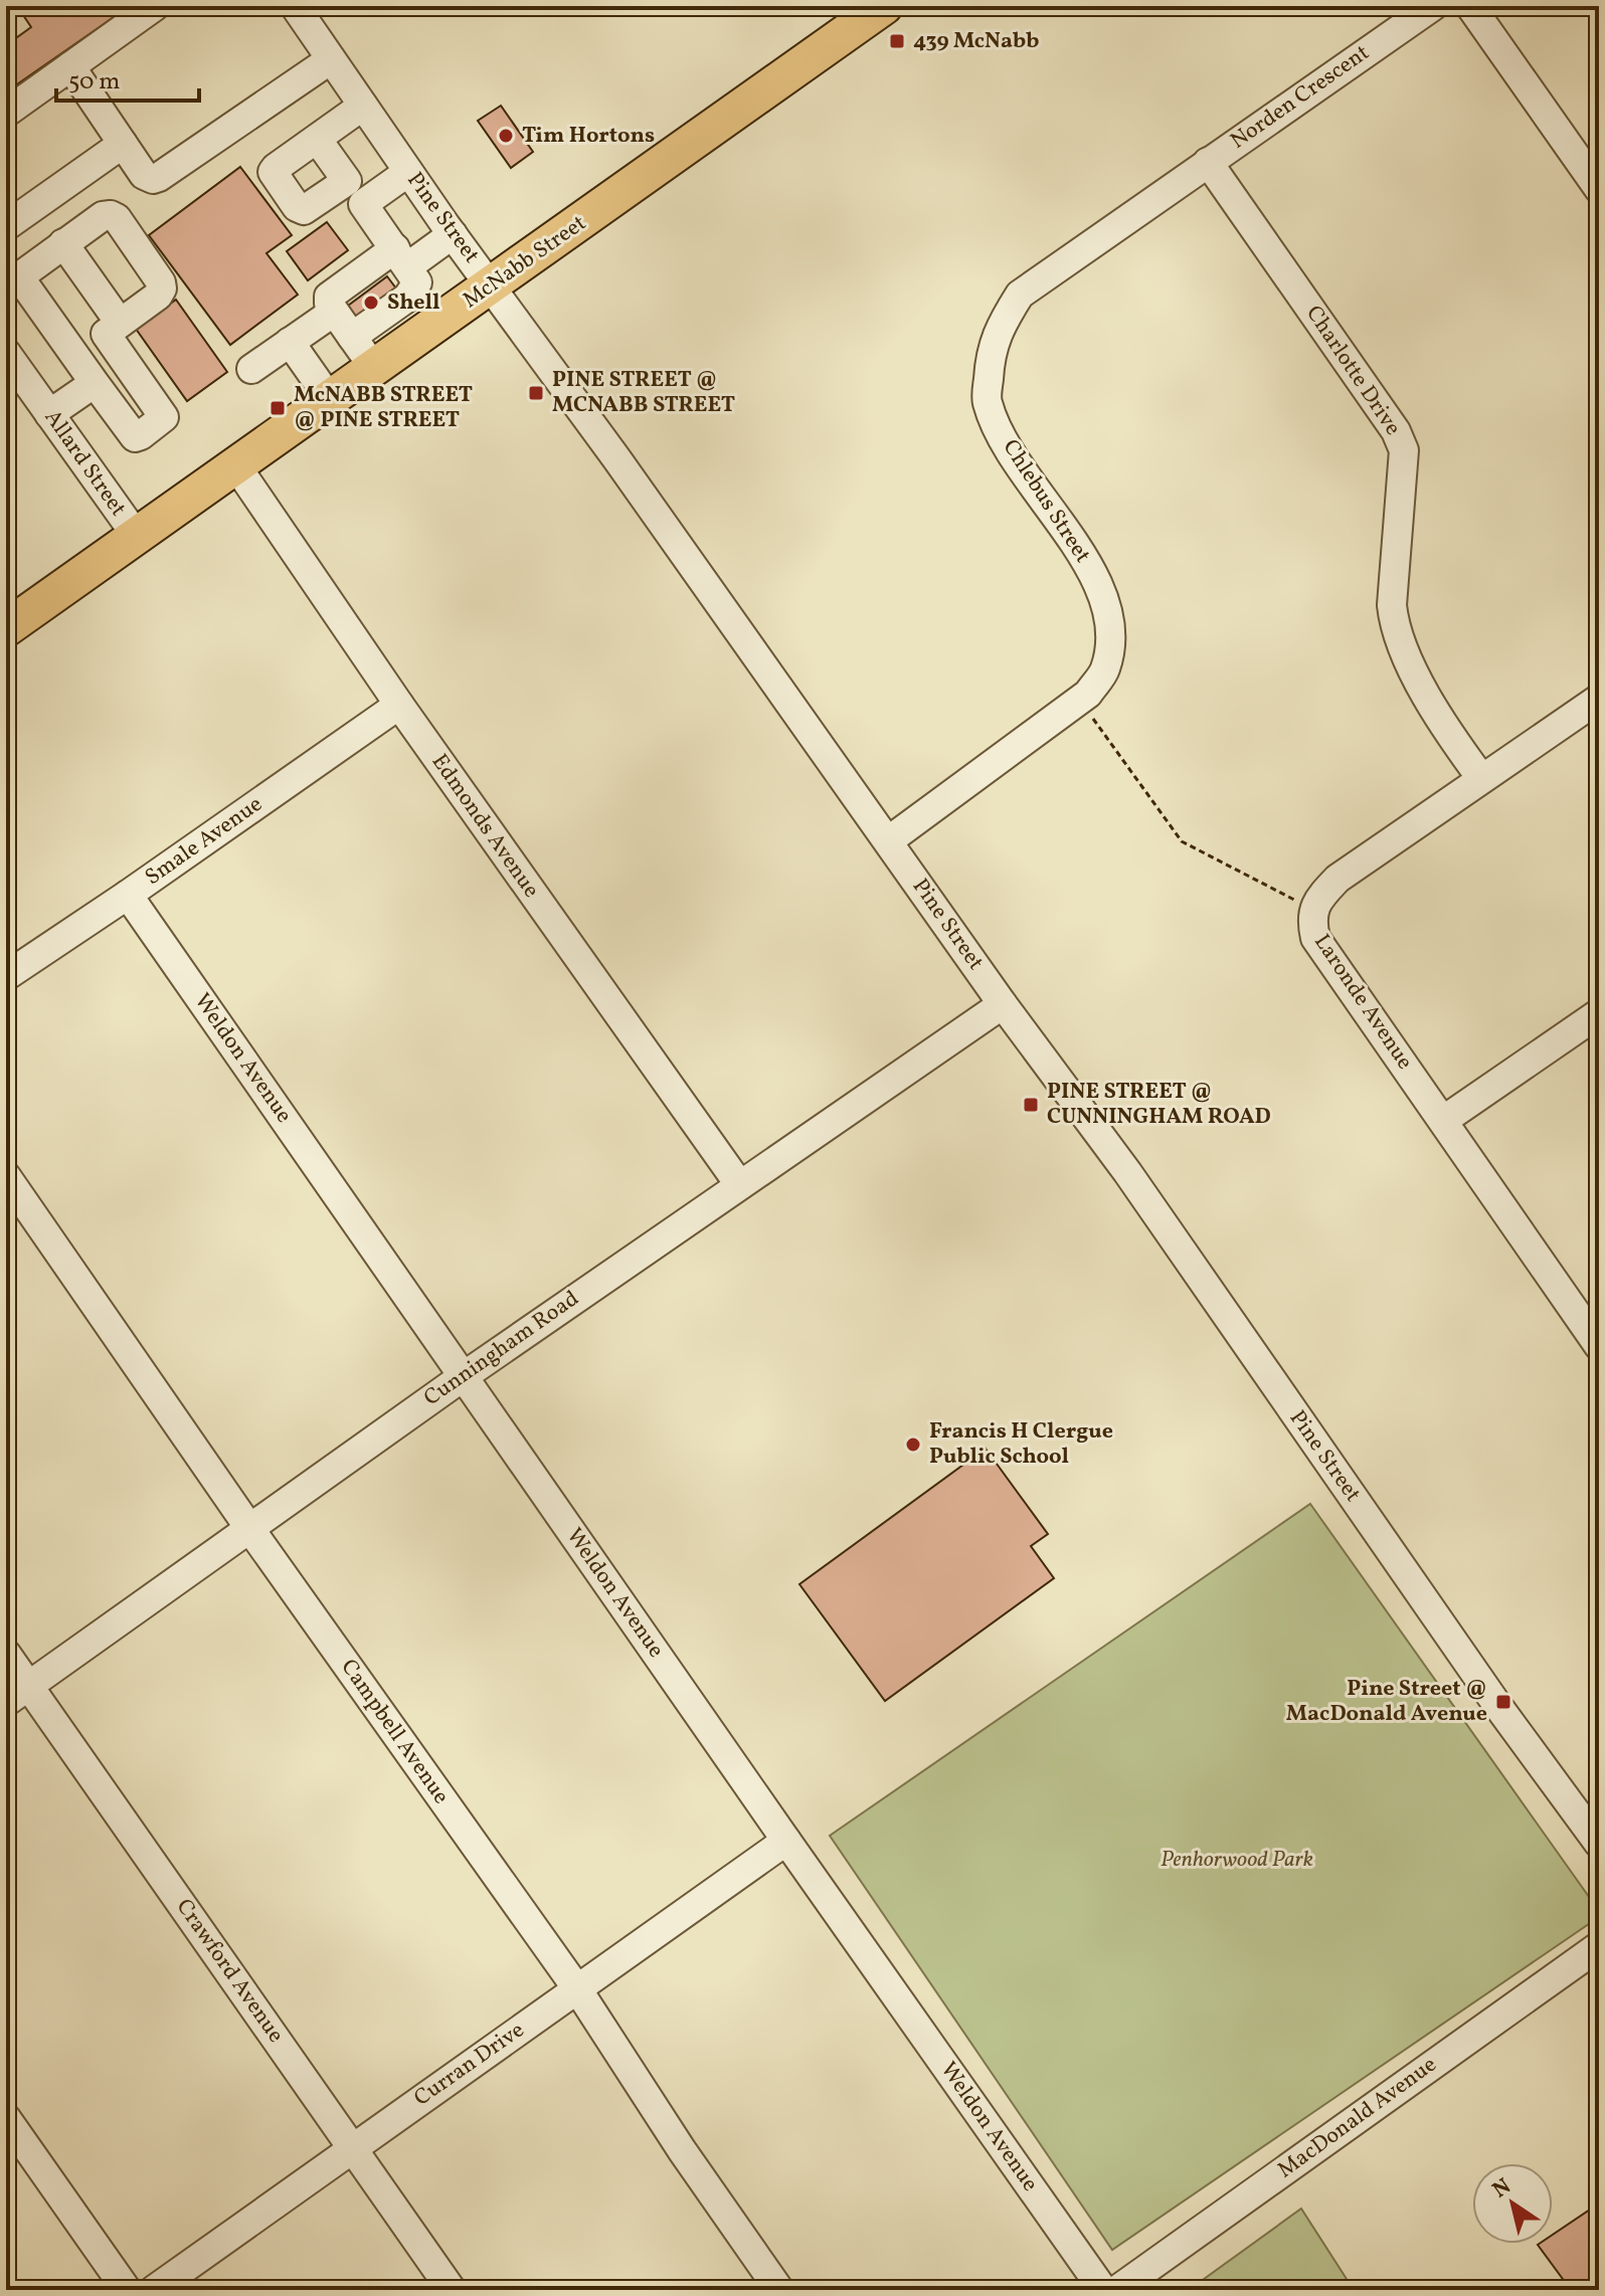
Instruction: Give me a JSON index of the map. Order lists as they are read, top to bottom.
{
  "streets": {
    "main road": ["McNabb Street"],
    "street": [
      "Norden Crescent",
      "Pine Street",
      "Charlotte Drive",
      "Allard Street",
      "Chlebus Street",
      "Edmonds Avenue",
      "Smale Avenue",
      "Laronde Avenue",
      "Weldon Avenue",
      "Cunningham Road",
      "Campbell Avenue",
      "Crawford Avenue",
      "Curran Drive",
      "MacDonald Avenue"
    ]
  },
  "crossings": [
    ["Norden Crescent", "Charlotte Drive"],
    ["Norden Crescent", "Chlebus Street"],
    ["Pine Street", "McNabb Street"],
    ["Pine Street", "Chlebus Street"],
    ["Pine Street", "Cunningham Road"],
    ["McNabb Street", "Allard Street"],
    ["McNabb Street", "Edmonds Avenue"],
    ["Charlotte Drive", "Chlebus Street"],
    ["Charlotte Drive", "Laronde Avenue"],
    ["Edmonds Avenue", "Smale Avenue"],
    ["Edmonds Avenue", "Cunningham Road"],
    ["Smale Avenue", "Weldon Avenue"],
    ["Weldon Avenue", "Cunningham Road"],
    ["Weldon Avenue", "Curran Drive"],
    ["Cunningham Road", "Campbell Avenue"],
    ["Cunningham Road", "Crawford Avenue"],
    ["Campbell Avenue", "Curran Drive"],
    ["Crawford Avenue", "Curran Drive"]
  ],
  "parks": ["Penhorwood Park"],
  "places": {
    "transit": [
      "439 McNabb",
      "PINE STREET @ MCNABB STREET",
      "McNABB STREET @ PINE STREET",
      "PINE STREET @ CUNNINGHAM ROAD",
      "Pine Street @ MacDonald Avenue"
    ],
    "other": ["Tim Hortons", "Shell", "Francis H Clergue Public School"]
  },
  "scale_bar": "50 m",
  "north": "top left"
}
